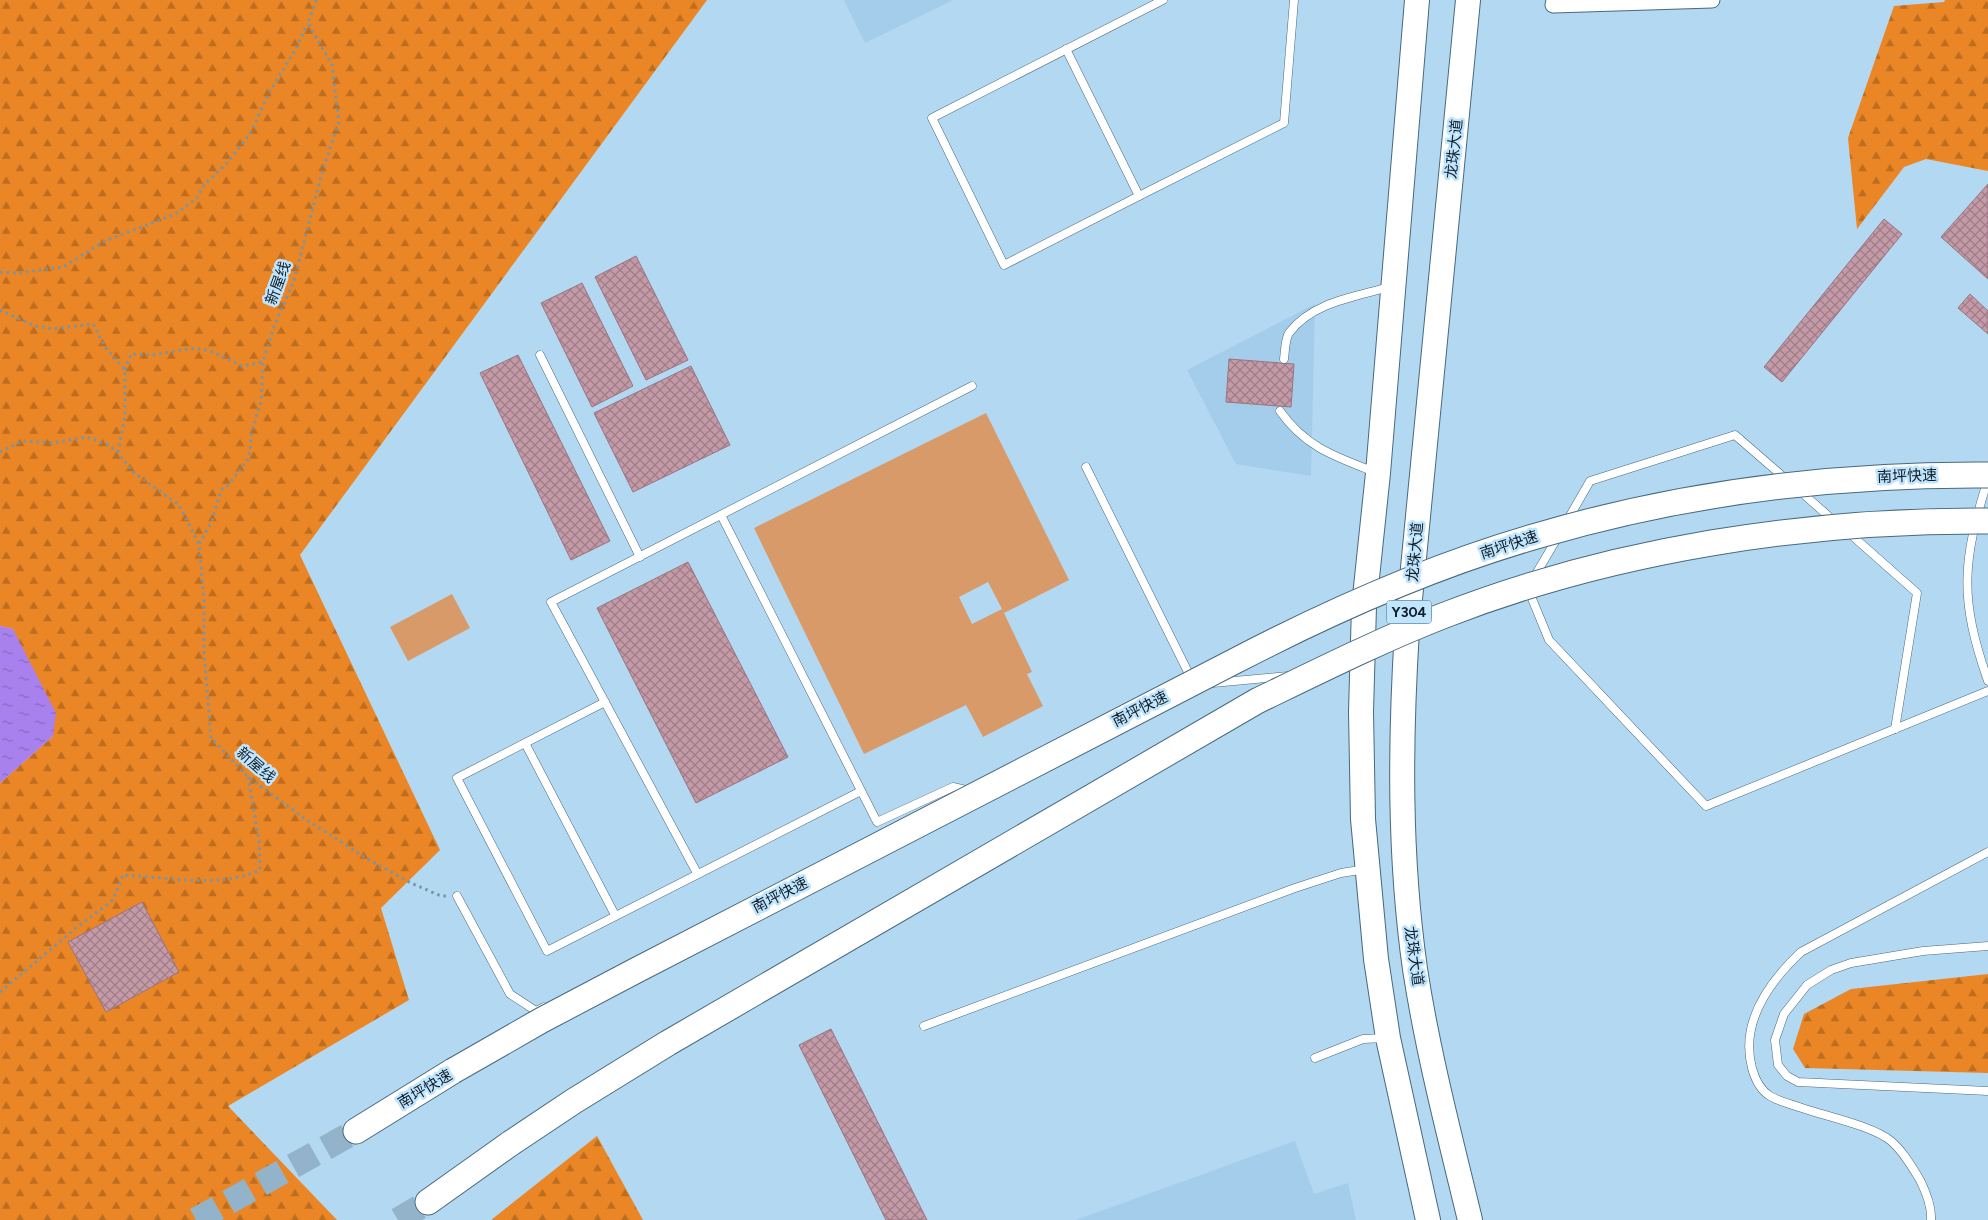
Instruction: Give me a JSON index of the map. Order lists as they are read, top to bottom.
{
  "streets": {
    "highway": ["南坪快速"],
    "main road": ["龙珠大道", "Y304"],
    "path": ["新屋线"]
  }
}
